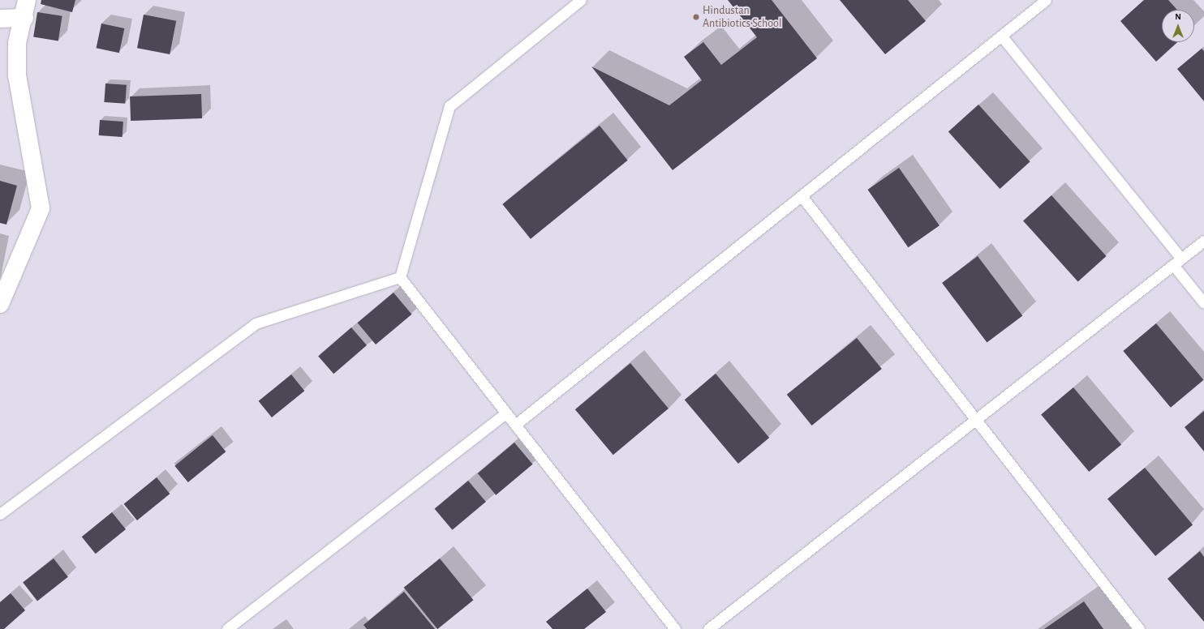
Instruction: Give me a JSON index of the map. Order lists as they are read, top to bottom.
{
  "places": ["Hindustan Antibiotics School"],
  "north": "top"
}
